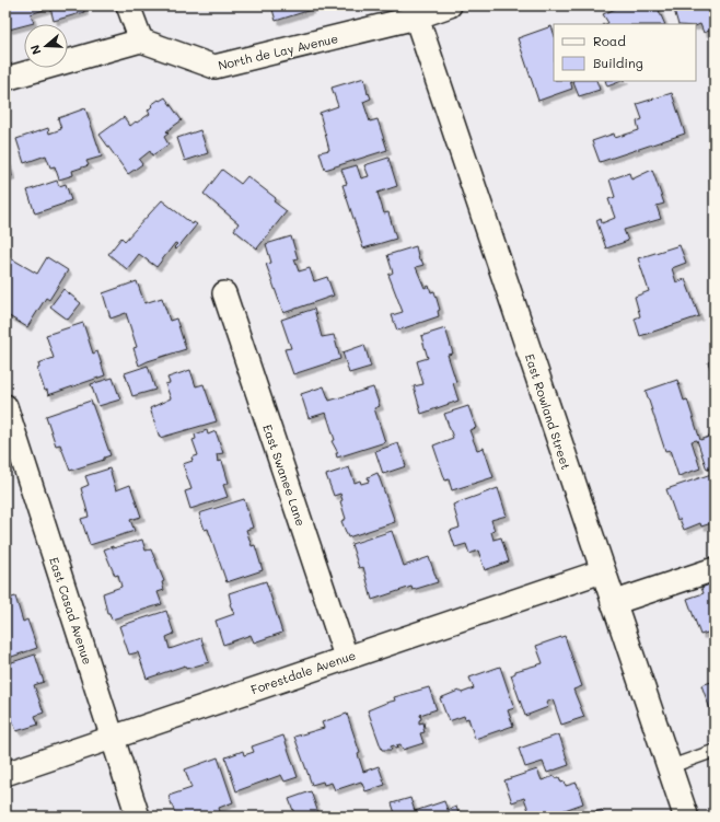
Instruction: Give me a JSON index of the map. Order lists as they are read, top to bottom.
{
  "streets": {
    "main road": ["East Rowland Street"],
    "street": [
      "North de Lay Avenue",
      "East Swanee Lane",
      "East Casad Avenue",
      "Forestdale Avenue"
    ]
  },
  "crossings": [
    ["North de Lay Avenue", "East Rowland Street"],
    ["East Rowland Street", "Forestdale Avenue"],
    ["East Swanee Lane", "Forestdale Avenue"],
    ["East Casad Avenue", "Forestdale Avenue"]
  ],
  "legend": ["Road", "Building"],
  "north": "left"
}
